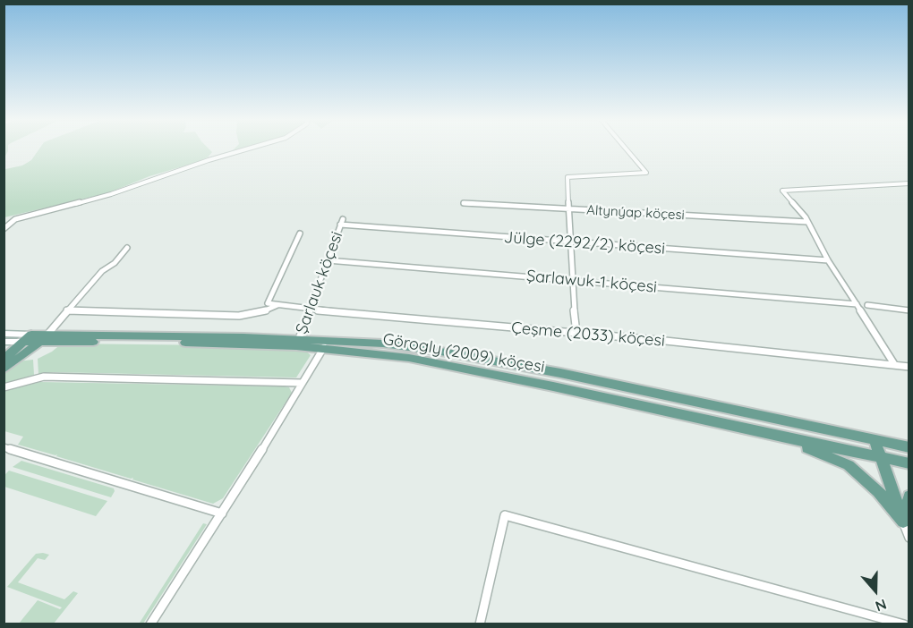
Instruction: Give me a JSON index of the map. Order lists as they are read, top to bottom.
{
  "streets": {
    "main road": ["Görogly (2009) köçesi"],
    "street": [
      "Altynýap köçesi",
      "Jülge (2292/2) köçesi",
      "Şarlawuk-1 köçesi",
      "Şarlauk köçesi",
      "Çeşme (2033) köçesi"
    ]
  },
  "crossings": [
    ["Jülge (2292/2) köçesi", "Şarlauk köçesi"],
    ["Şarlawuk-1 köçesi", "Şarlauk köçesi"],
    ["Şarlauk köçesi", "Çeşme (2033) köçesi"],
    ["Şarlauk köçesi", "Görogly (2009) köçesi"]
  ],
  "north": "bottom"
}
